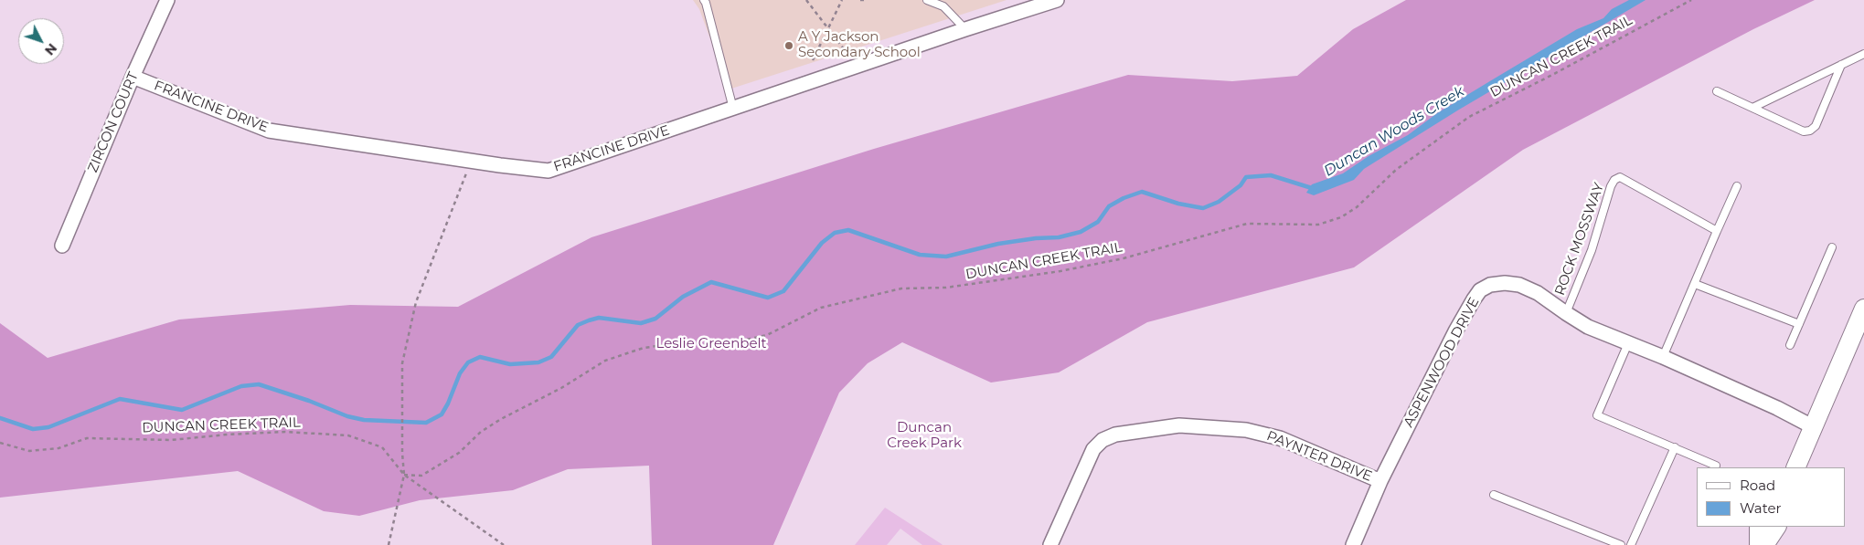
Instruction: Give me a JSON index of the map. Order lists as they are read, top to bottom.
{
  "streets": {
    "street": [
      "FRANCINE DRIVE",
      "ZIRCON COURT",
      "ASPENWOOD DRIVE",
      "PAYNTER DRIVE"
    ],
    "lane": ["ROCK MOSSWAY"],
    "path": ["DUNCAN CREEK TRAIL"]
  },
  "crossings": [
    ["FRANCINE DRIVE", "ZIRCON COURT"],
    ["ROCK MOSSWAY", "ASPENWOOD DRIVE"],
    ["ASPENWOOD DRIVE", "PAYNTER DRIVE"]
  ],
  "water": ["Duncan Woods Creek"],
  "parks": ["Leslie Greenbelt", "Duncan Creek Park"],
  "places": ["A Y Jackson Secondary School"],
  "legend": ["Road", "Water"],
  "north": "bottom right"
}
